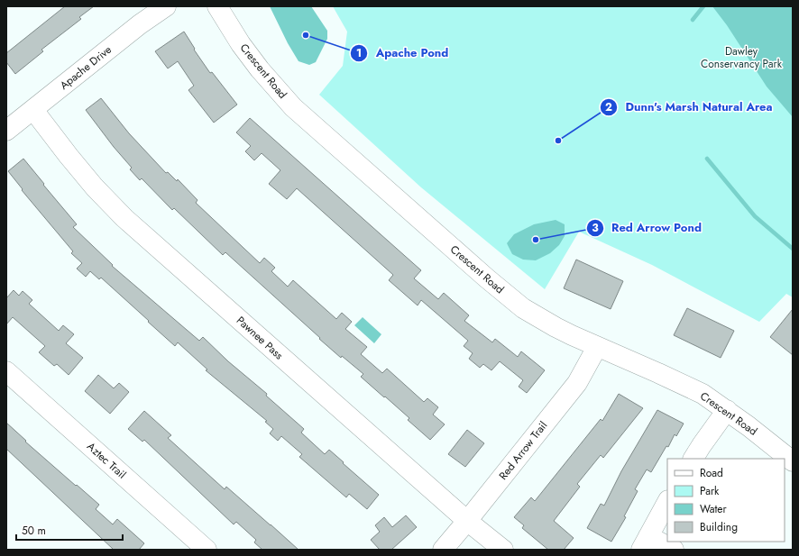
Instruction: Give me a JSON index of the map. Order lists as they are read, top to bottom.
{
  "streets": {
    "street": [
      "Apache Drive",
      "Crescent Road",
      "Pawnee Pass",
      "Red Arrow Trail",
      "Aztec Trail"
    ]
  },
  "crossings": [
    ["Apache Drive", "Pawnee Pass"],
    ["Crescent Road", "Red Arrow Trail"],
    ["Pawnee Pass", "Red Arrow Trail"]
  ],
  "parks": ["Dawley Conservancy Park"],
  "places": ["Apache Pond", "Dunn's Marsh Natural Area", "Red Arrow Pond"],
  "legend": [
    "Road",
    "Park",
    "Water",
    "Building"
  ],
  "scale_bar": "50 m"
}
